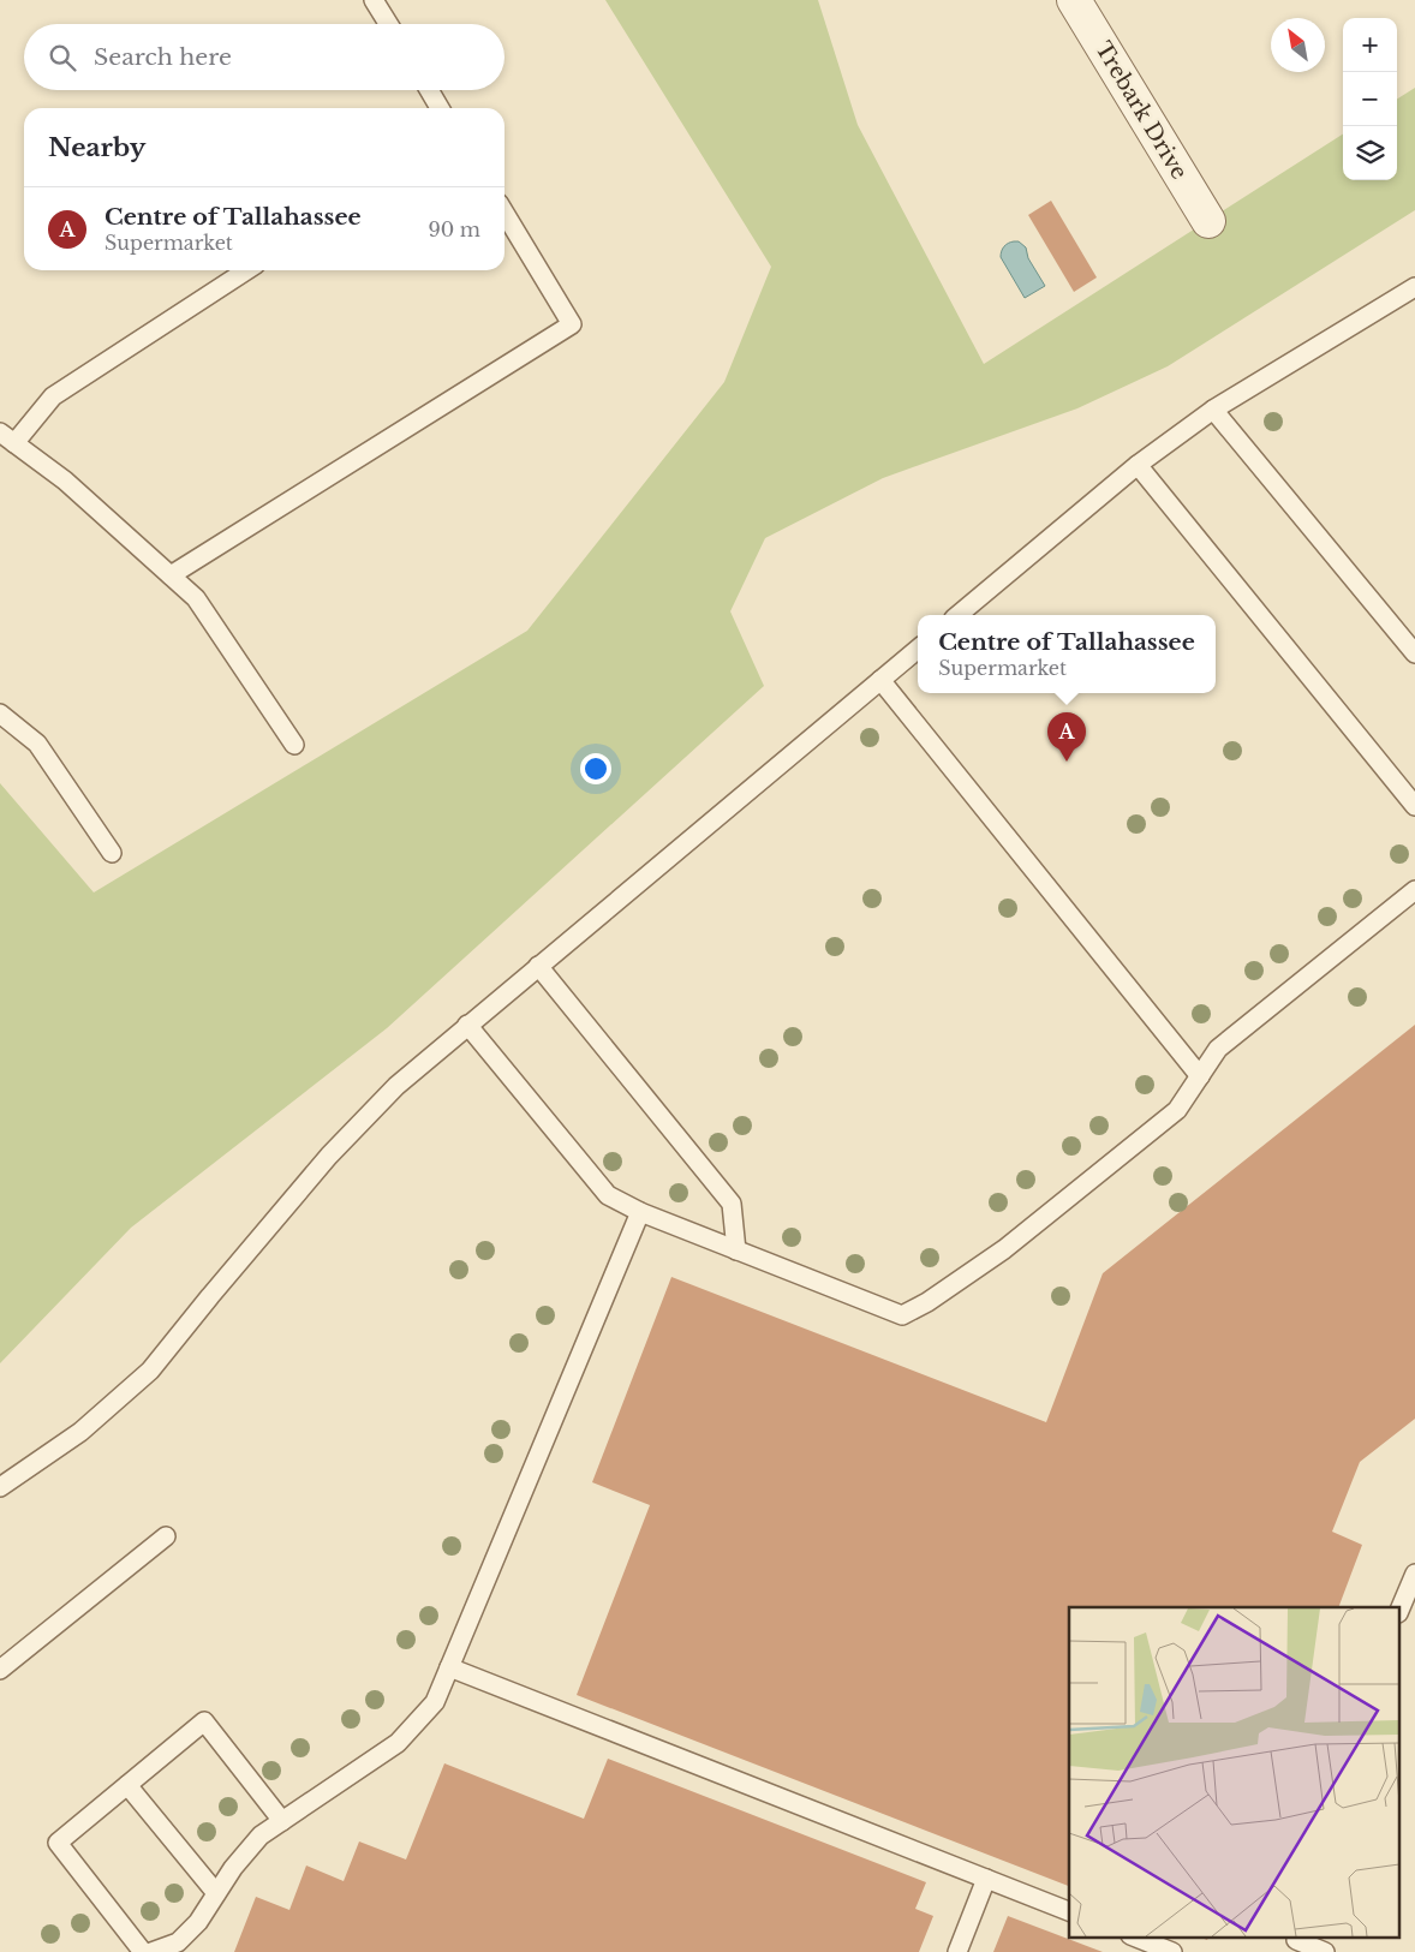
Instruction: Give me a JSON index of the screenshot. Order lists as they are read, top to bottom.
{
  "streets": {
    "street": ["Trebark Drive"]
  },
  "north": "top left",
  "page": {
    "map_buttons": ["+", "−"],
    "search": "Search here",
    "heading": "Nearby",
    "list": [
      {
        "mark": "A",
        "name": "Centre of Tallahassee",
        "note": "Supermarket",
        "value": "90 m"
      }
    ],
    "popup": ["Centre of Tallahassee", "Supermarket"],
    "pins": "A"
  }
}
